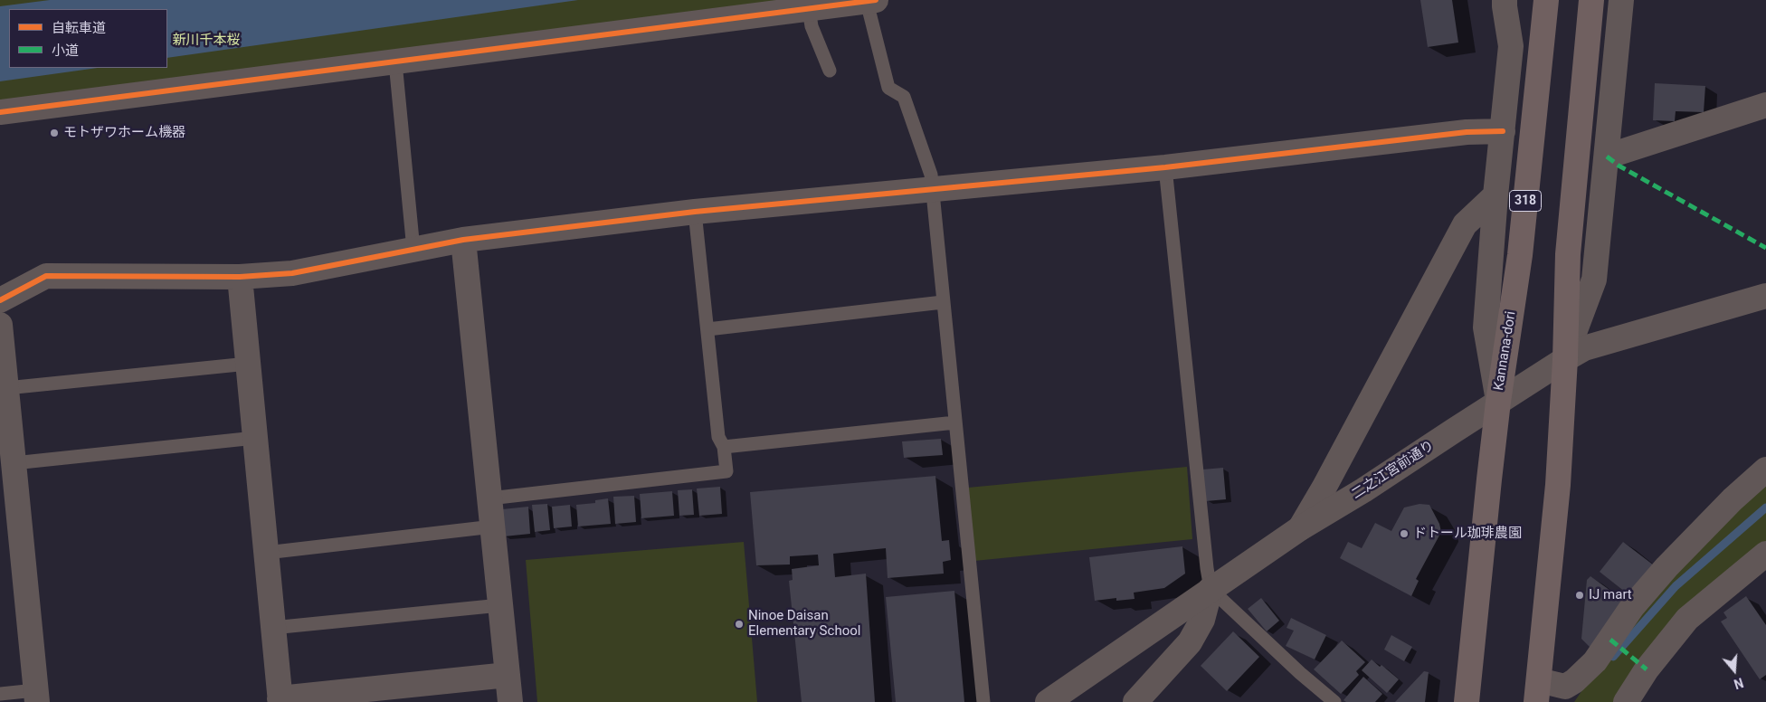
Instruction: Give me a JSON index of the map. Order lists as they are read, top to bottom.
{
  "streets": {
    "main road": ["318", "Kannana-dori"],
    "street": ["二之江宮前通り"]
  },
  "crossings": [
    ["Kannana-dori", "二之江宮前通り"]
  ],
  "parks": ["新川千本桜"],
  "places": [
    "モトザワホーム機器",
    "ドトール珈琲農園",
    "IJ mart",
    "Ninoe Daisan Elementary School"
  ],
  "legend": ["自転車道", "小道"],
  "north": "bottom"
}
